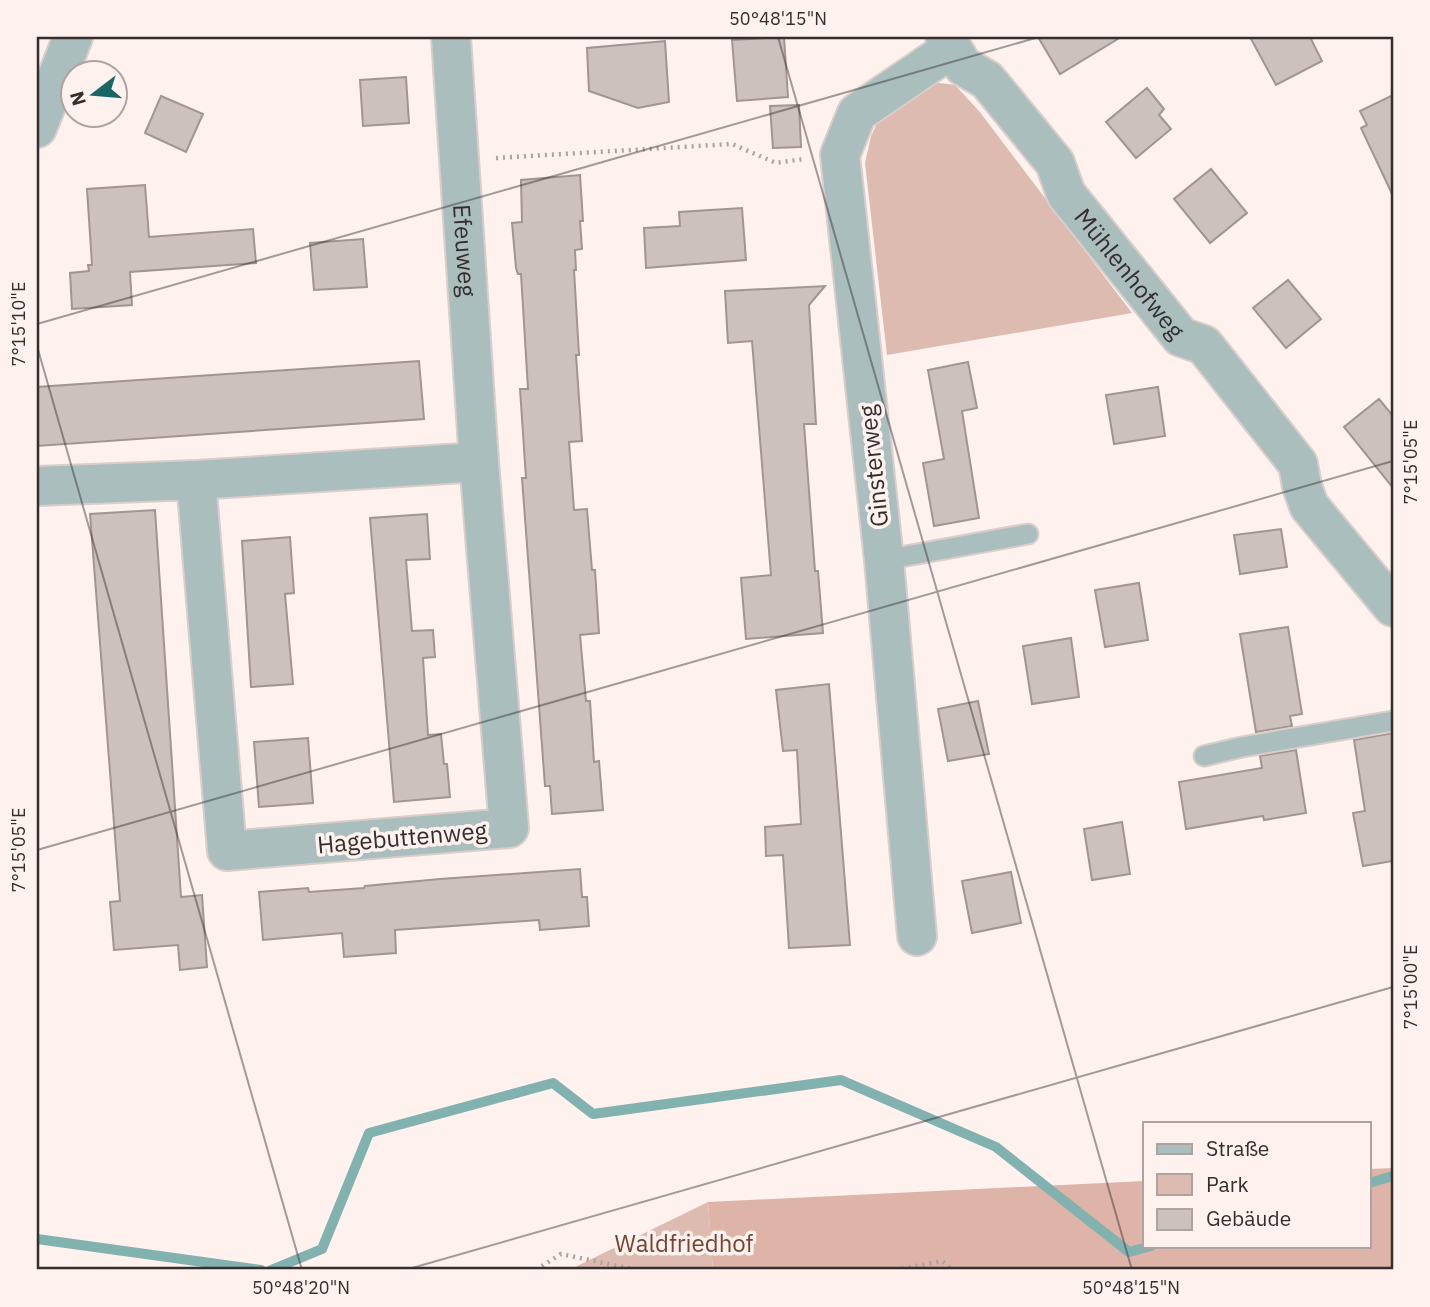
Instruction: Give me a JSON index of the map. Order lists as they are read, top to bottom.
{
  "streets": {
    "street": [
      "Efeuweg",
      "Mühlenhofweg",
      "Ginsterweg",
      "Hagebuttenweg"
    ]
  },
  "crossings": [
    ["Efeuweg", "Hagebuttenweg"],
    ["Mühlenhofweg", "Ginsterweg"]
  ],
  "parks": ["Waldfriedhof"],
  "legend": ["Straße", "Park", "Gebäude"],
  "north": "left",
  "coordinates": [
    "50°48'15\"N",
    "7°15'10\"E",
    "7°15'05\"E",
    "7°15'00\"E",
    "50°48'20\"N"
  ]
}
